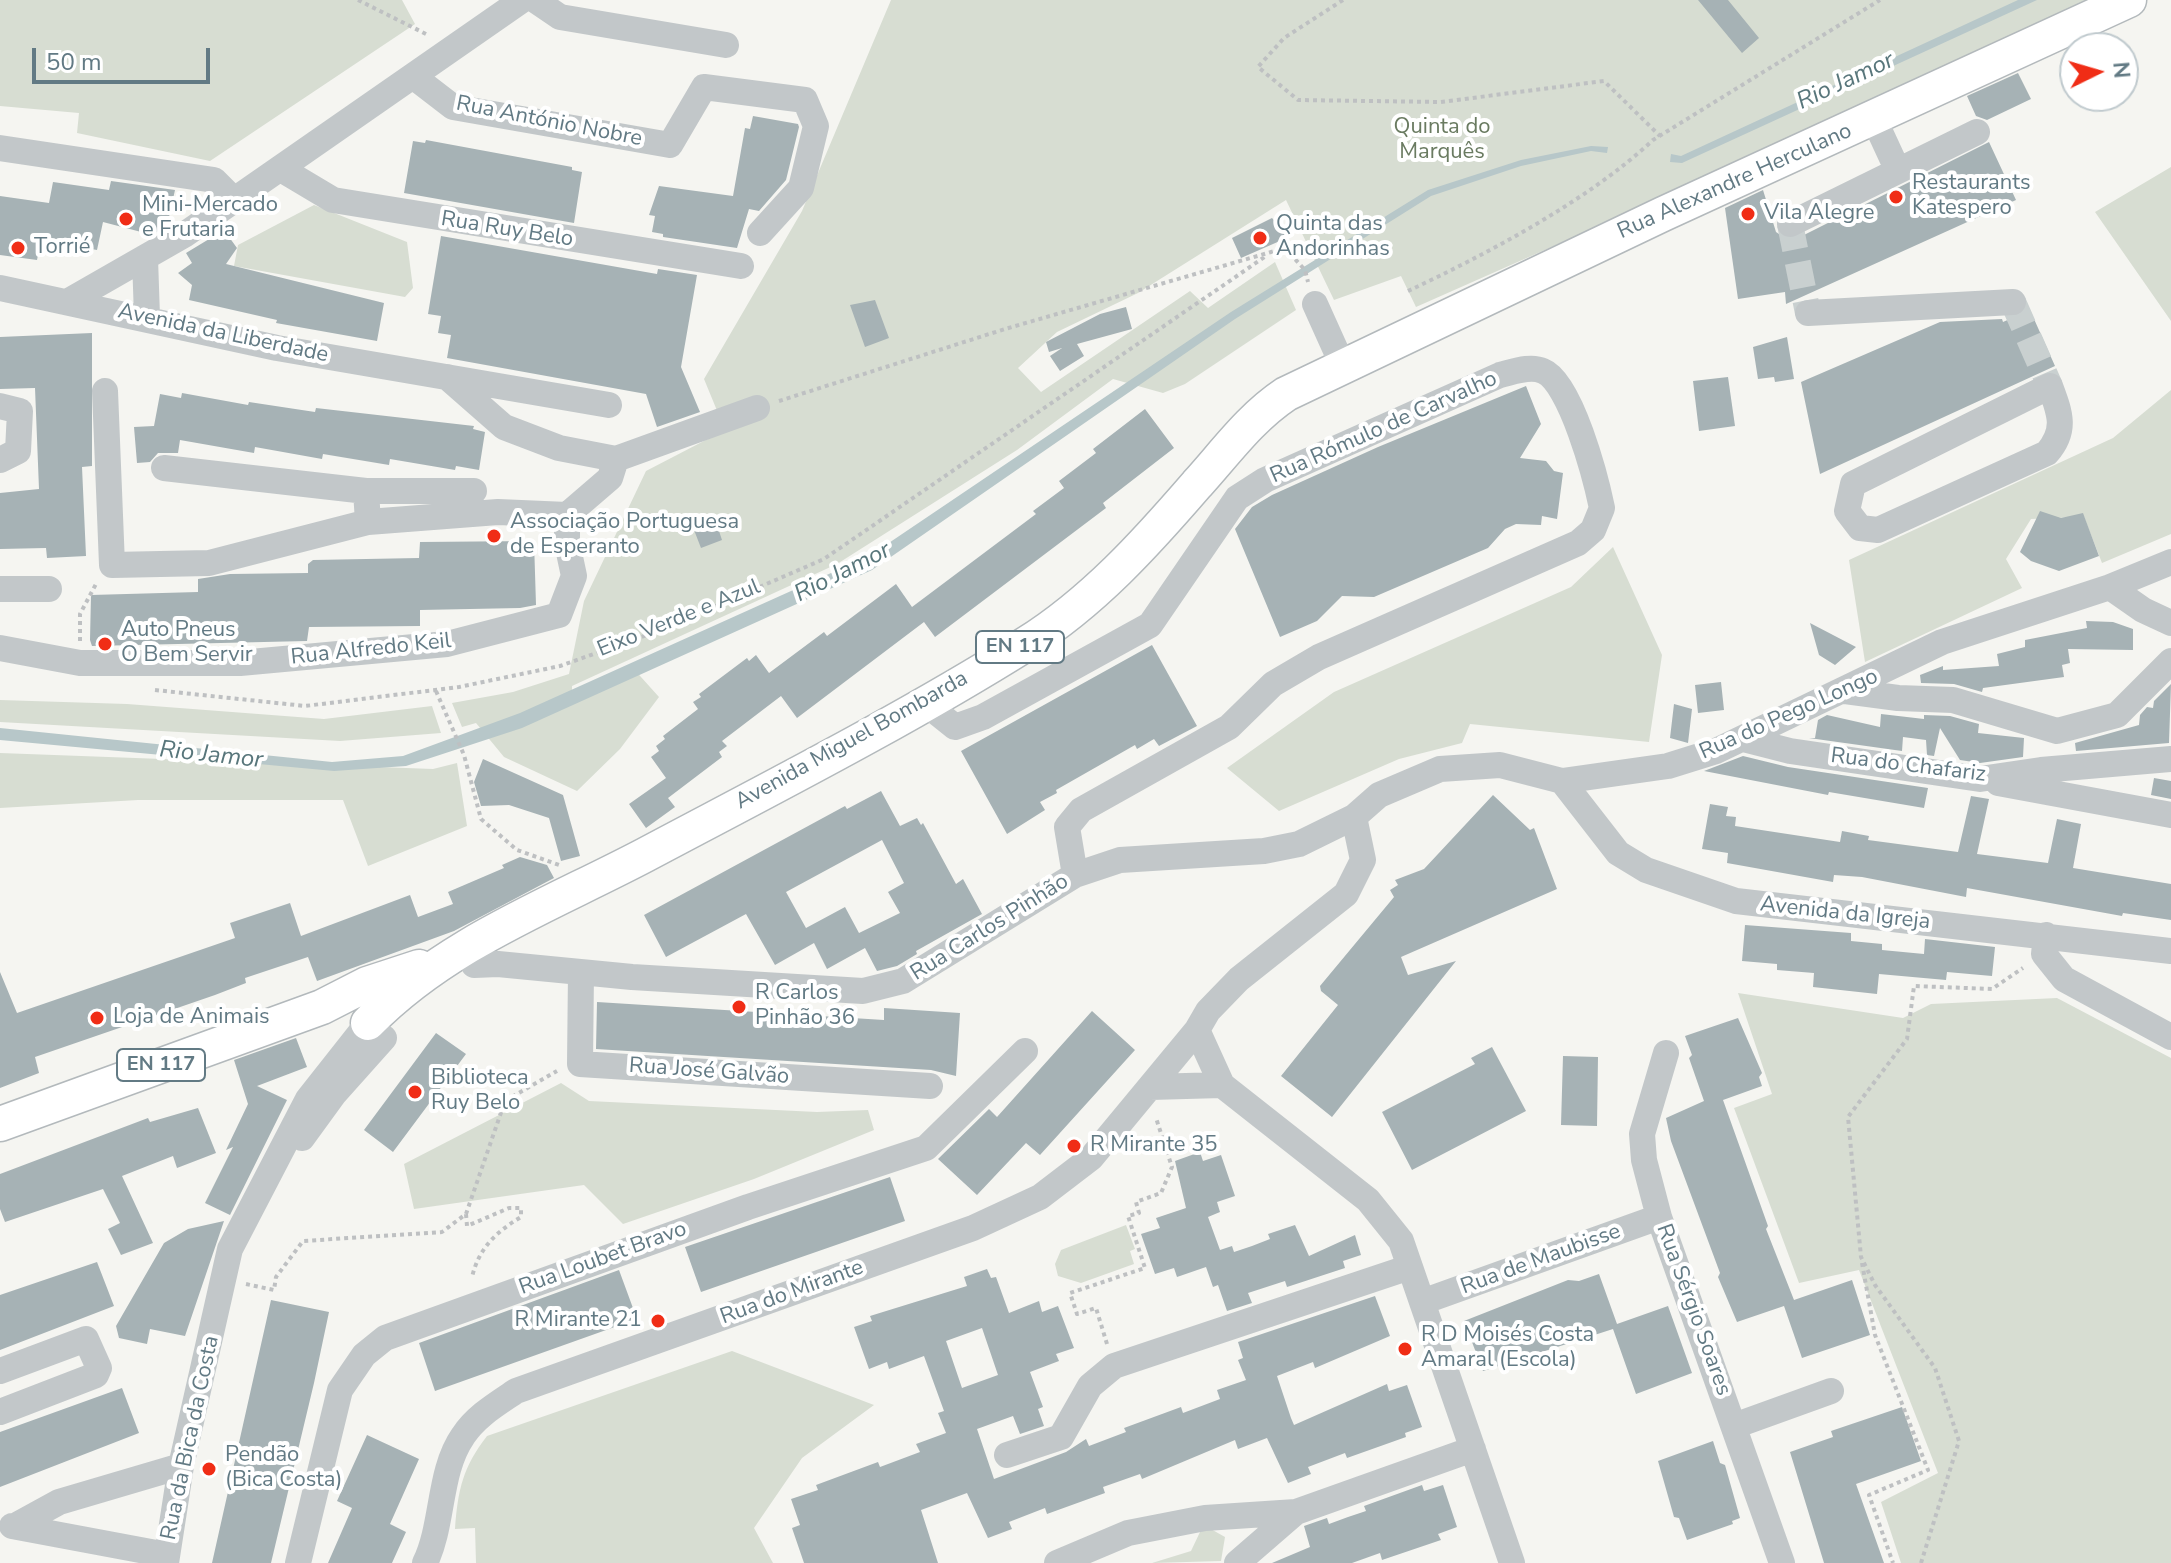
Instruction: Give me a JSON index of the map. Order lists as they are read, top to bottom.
{
  "streets": {
    "main road": ["Rua Alexandre Herculano", "EN 117", "Avenida Miguel Bombarda"],
    "street": [
      "Rua António Nobre",
      "Rua Ruy Belo",
      "Avenida da Liberdade",
      "Rua Rómulo de Carvalho",
      "Rua Alfredo Keil",
      "Rua do Pego Longo",
      "Rua do Chafariz",
      "Avenida da Igreja",
      "Rua Carlos Pinhão",
      "Rua José Galvão",
      "Rua Loubet Bravo",
      "Rua de Maubisse",
      "Rua do Mirante",
      "Rua Sérgio Soares",
      "Rua da Bica da Costa"
    ],
    "path": ["Eixo Verde e Azul"]
  },
  "crossings": [
    ["Rua Alexandre Herculano", "Avenida Miguel Bombarda"],
    ["Rua Rómulo de Carvalho", "Avenida Miguel Bombarda"],
    ["Rua Rómulo de Carvalho", "Rua Carlos Pinhão"],
    ["Rua do Pego Longo", "Rua do Chafariz"],
    ["Rua do Pego Longo", "Avenida da Igreja"],
    ["Rua do Pego Longo", "Rua Carlos Pinhão"],
    ["Avenida Miguel Bombarda", "Rua Carlos Pinhão"],
    ["Avenida Miguel Bombarda", "Rua da Bica da Costa"],
    ["Rua de Maubisse", "Rua Sérgio Soares"]
  ],
  "water": ["Rio Jamor"],
  "parks": ["Quinta do Marquês"],
  "places": [
    "Restaurants Katespero",
    "Vila Alegre",
    "Mini-Mercado e Frutaria",
    "Quinta das Andorinhas",
    "Torrié",
    "Associação Portuguesa de Esperanto",
    "Auto Pneus O Bem Servir",
    "R Carlos Pinhão 36",
    "Loja de Animais",
    "Biblioteca Ruy Belo",
    "R Mirante 35",
    "R Mirante 21",
    "R D Moisés Costa Amaral (Escola)",
    "Pendão (Bica Costa)"
  ],
  "scale_bar": "50 m",
  "north": "right"
}
